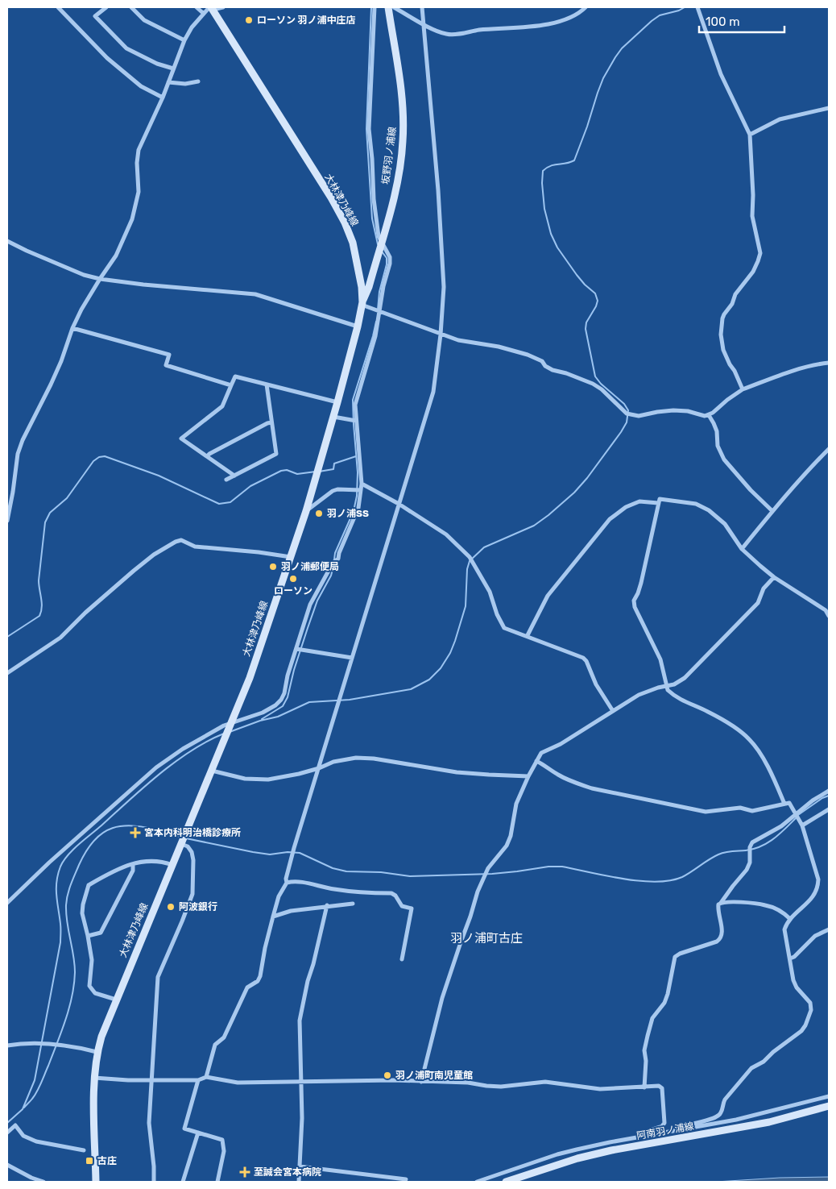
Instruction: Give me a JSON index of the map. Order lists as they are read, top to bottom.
{
  "streets": {
    "main road": ["坂野羽ノ浦線", "大林津乃峰線", "阿南羽ノ浦線"]
  },
  "crossings": [
    ["坂野羽ノ浦線", "大林津乃峰線"]
  ],
  "districts": ["羽ノ浦町古庄"],
  "places": {
    "other": [
      "ローソン 羽ノ浦中庄店",
      "羽ノ浦SS",
      "羽ノ浦郵便局",
      "ローソン",
      "阿波銀行",
      "羽ノ浦町南児童館"
    ],
    "health": ["宮本内科明治橋診療所", "至誠会宮本病院"],
    "transit": ["古庄"]
  },
  "scale_bar": "100 m"
}
